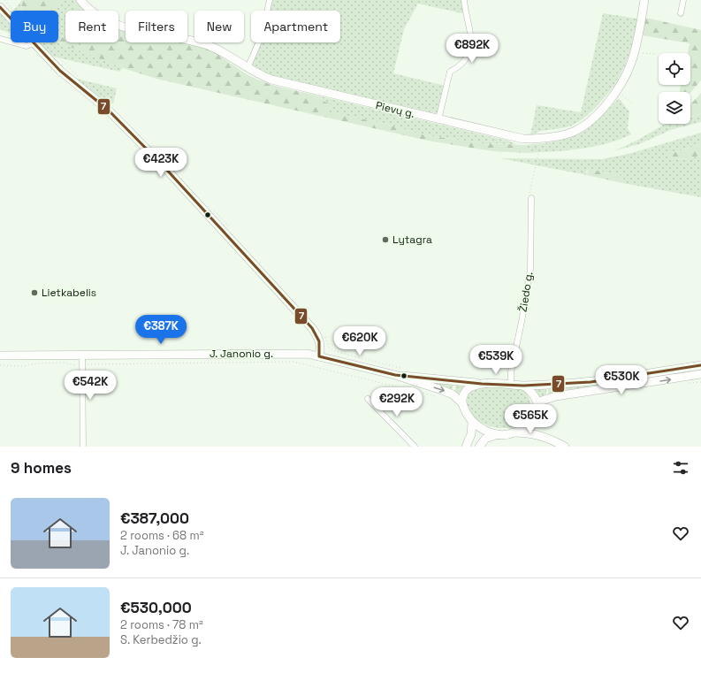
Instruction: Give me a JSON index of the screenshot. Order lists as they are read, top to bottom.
{
  "streets": {
    "main road": ["Pievų g.", "J. Janonio g."],
    "street": ["Žiedo g."]
  },
  "crossings": [
    ["Žiedo g.", "J. Janonio g."]
  ],
  "places": ["Lytagra", "Lietkabelis"],
  "lines": ["transit line 7"],
  "page": {
    "chip": [
      "Buy",
      "Rent",
      "Filters",
      "New",
      "Apartment"
    ],
    "price": [
      "€892K",
      "€423K",
      "€387K",
      "€620K",
      "€539K",
      "€530K",
      "€542K",
      "€292K",
      "€565K"
    ],
    "heading": "9 homes",
    "list": [
      {
        "name": "€387,000",
        "note": "2 rooms · 68 m² · J. Janonio g."
      },
      {
        "name": "€530,000",
        "note": "2 rooms · 78 m² · S. Kerbedžio g."
      }
    ]
  }
}
